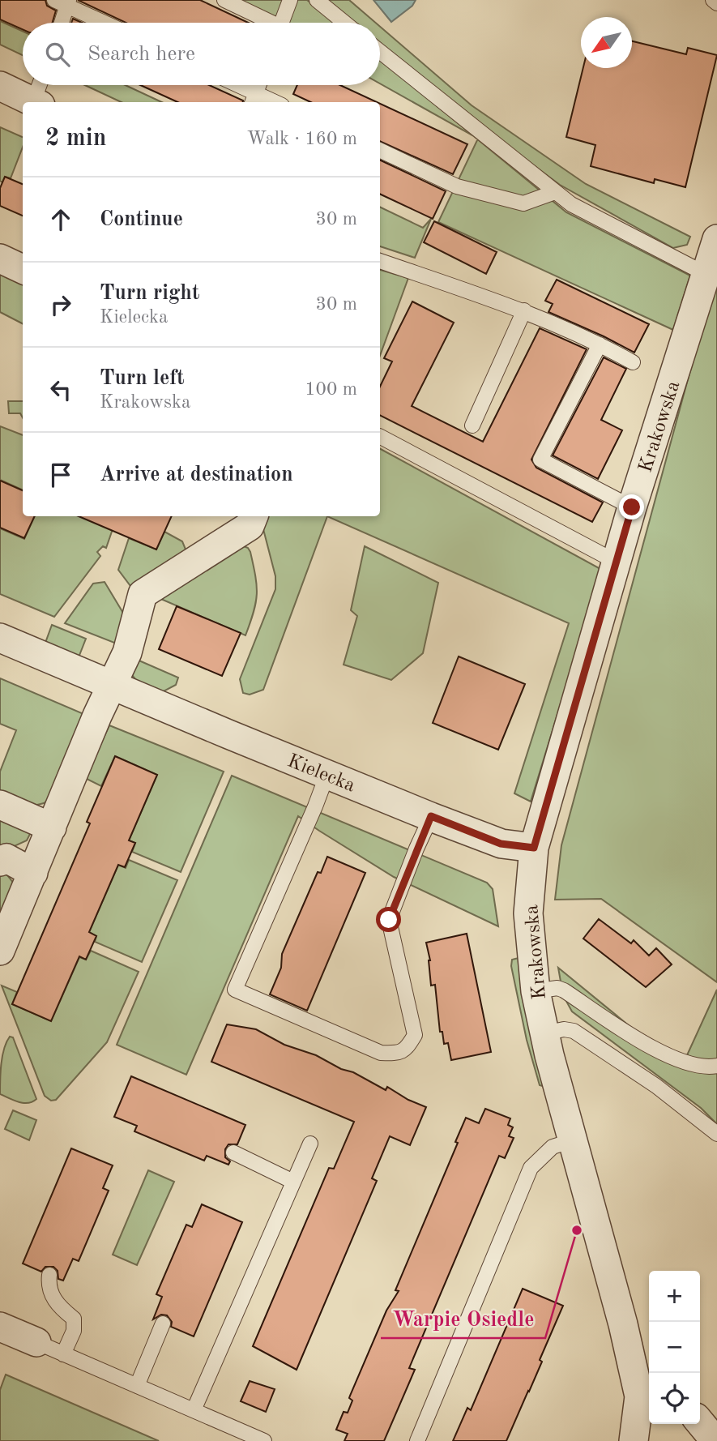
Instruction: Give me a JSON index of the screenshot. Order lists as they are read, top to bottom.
{
  "streets": {
    "street": ["Krakowska", "Kielecka"]
  },
  "crossings": [
    ["Krakowska", "Kielecka"]
  ],
  "places": ["Warpie Osiedle"],
  "north": "bottom left",
  "page": {
    "search": "Search here",
    "heading": ["2 min", "Walk · 160 m"],
    "list": [
      ["Continue", "30 m"],
      ["Turn right", "Kielecka", "30 m"],
      ["Turn left", "Krakowska", "100 m"],
      "Arrive at destination"
    ],
    "map_buttons": ["+", "−"]
  }
}
